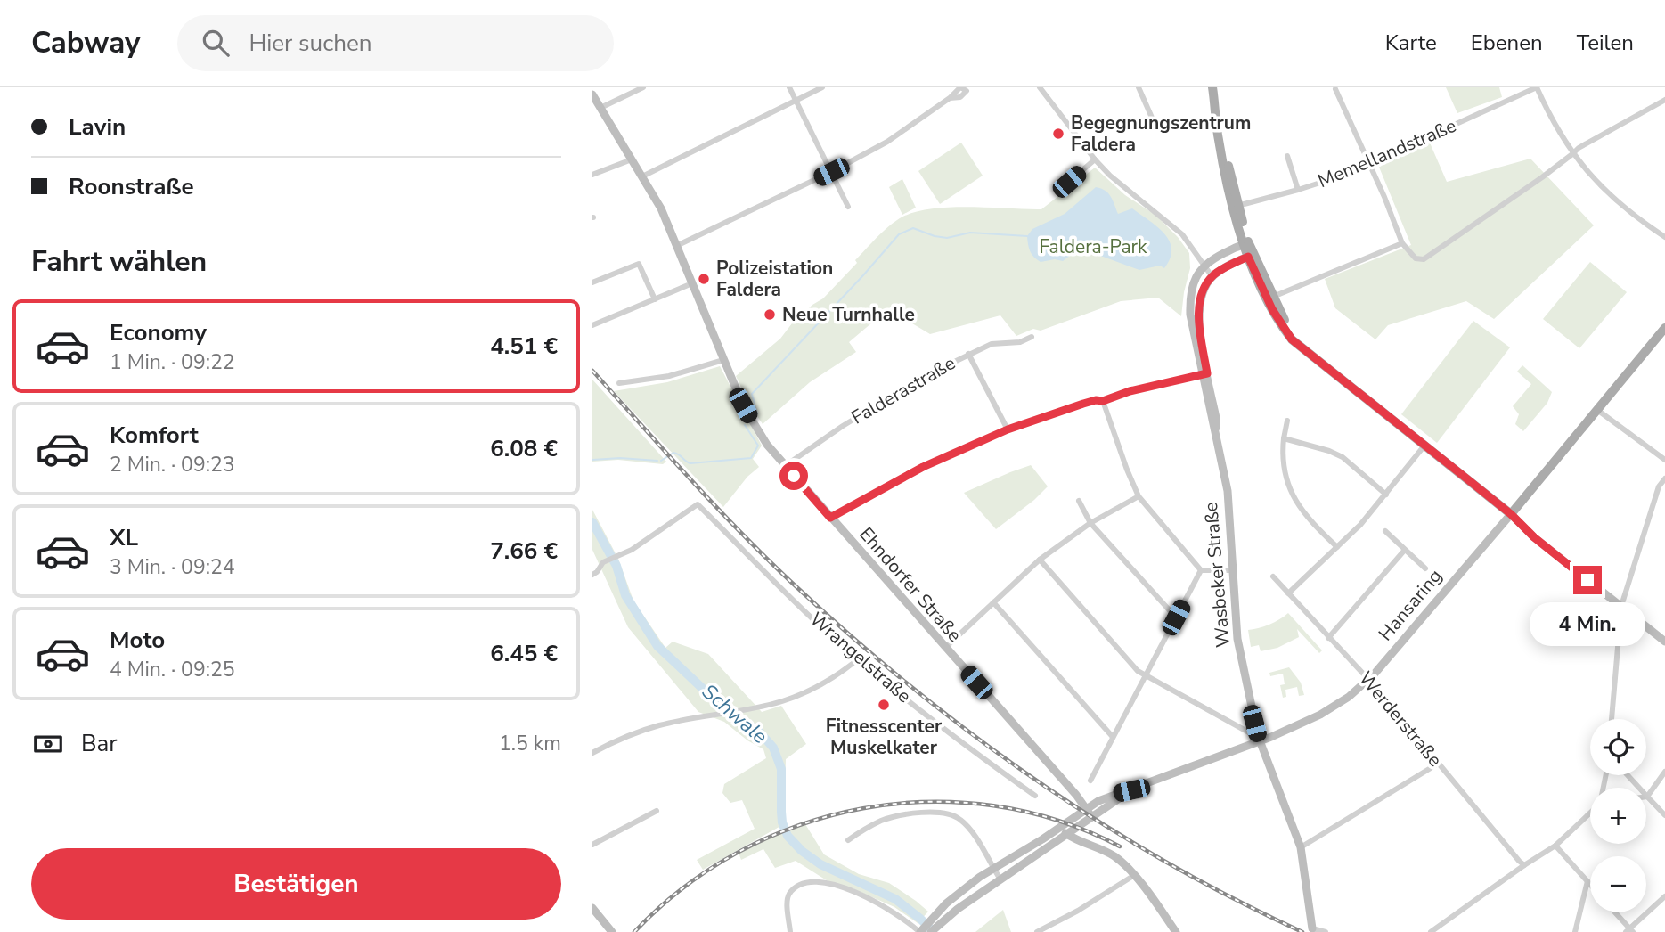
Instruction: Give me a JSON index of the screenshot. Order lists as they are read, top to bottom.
{
  "streets": {
    "main road": ["Hansaring"],
    "street": [
      "Memellandstraße",
      "Falderastraße",
      "Wasbeker Straße",
      "Ehndorfer Straße",
      "Wrangelstraße",
      "Werderstraße"
    ]
  },
  "crossings": [
    ["Falderastraße", "Ehndorfer Straße"],
    ["Wasbeker Straße", "Hansaring"],
    ["Ehndorfer Straße", "Hansaring"],
    ["Hansaring", "Werderstraße"]
  ],
  "water": ["Schwale"],
  "parks": ["Faldera-Park"],
  "places": [
    "Begegnungszentrum Faldera",
    "Polizeistation Faldera",
    "Neue Turnhalle",
    "Fitnesscenter Muskelkater"
  ],
  "page": {
    "header": "Cabway",
    "search": "Hier suchen",
    "nav": ["Karte", "Ebenen", "Teilen"],
    "banner": ["Lavin", "Roonstraße"],
    "heading": "Fahrt wählen",
    "list": [
      {
        "name": "Economy",
        "note": "1 Min. · 09:22",
        "value": "4.51 €"
      },
      {
        "name": "Komfort",
        "note": "2 Min. · 09:23",
        "value": "6.08 €"
      },
      {
        "name": "XL",
        "note": "3 Min. · 09:24",
        "value": "7.66 €"
      },
      {
        "name": "Moto",
        "note": "4 Min. · 09:25",
        "value": "6.45 €"
      }
    ],
    "bubble": "4 Min.",
    "pay": ["Bar", "1.5 km"],
    "map_buttons": ["+", "−"],
    "buttons": "Bestätigen"
  }
}
